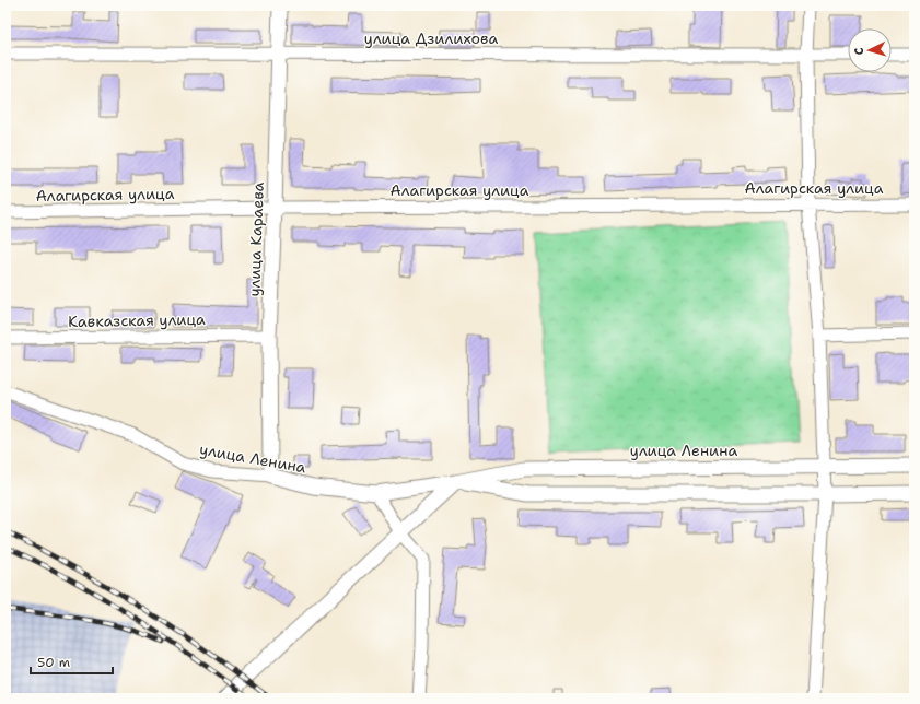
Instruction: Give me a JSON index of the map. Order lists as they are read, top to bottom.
{
  "streets": {
    "street": [
      "улица Дзилихова",
      "Алагирская улица",
      "улица Караева",
      "Кавказская улица",
      "улица Ленина"
    ]
  },
  "crossings": [
    ["улица Дзилихова", "улица Караева"],
    ["Алагирская улица", "улица Караева"],
    ["улица Караева", "Кавказская улица"],
    ["улица Караева", "улица Ленина"]
  ],
  "scale_bar": "50 m",
  "north": "left"
}
